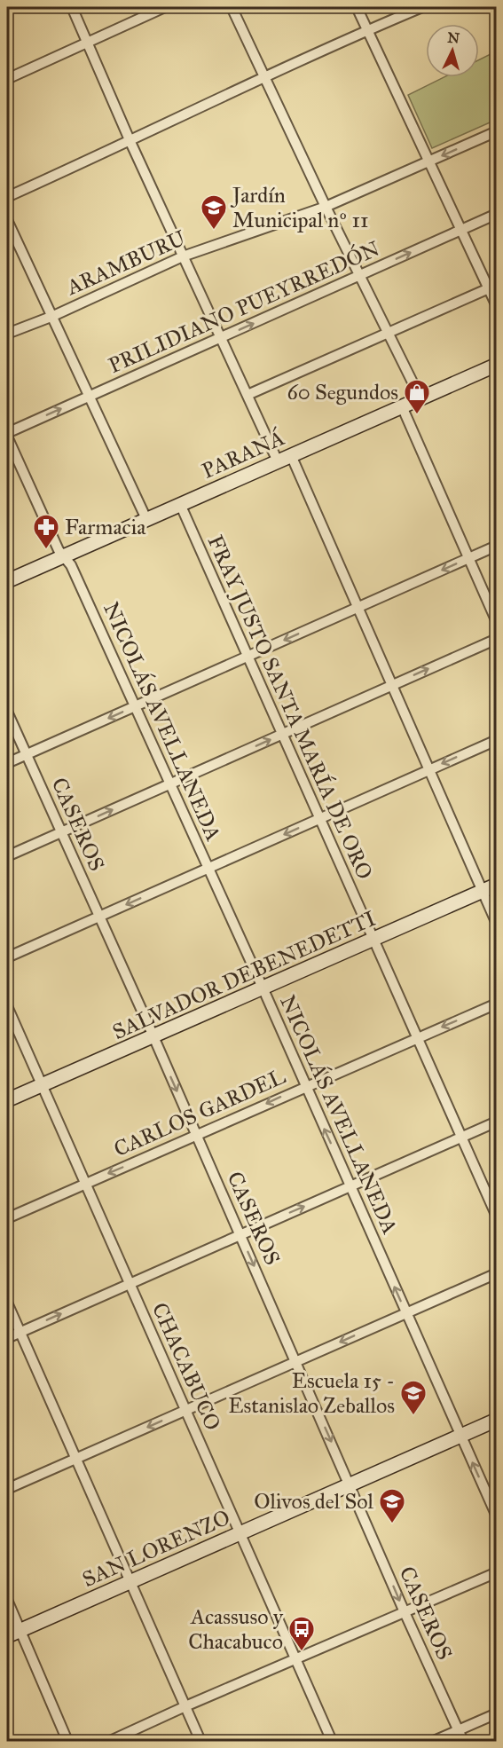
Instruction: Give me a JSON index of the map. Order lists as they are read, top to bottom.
{
  "streets": {
    "street": [
      "ARAMBURU",
      "PRILIDIANO PUEYRREDÓN",
      "PARANÁ",
      "FRAY JUSTO SANTA MARÍA DE ORO",
      "NICOLÁS AVELLANEDA",
      "CASEROS",
      "SALVADOR DEBENEDETTI",
      "CARLOS GARDEL",
      "CHACABUCO",
      "SAN LORENZO"
    ]
  },
  "crossings": [
    ["PRILIDIANO PUEYRREDÓN", "NICOLÁS AVELLANEDA"],
    ["PARANÁ", "FRAY JUSTO SANTA MARÍA DE ORO"],
    ["PARANÁ", "NICOLÁS AVELLANEDA"],
    ["FRAY JUSTO SANTA MARÍA DE ORO", "SALVADOR DEBENEDETTI"],
    ["FRAY JUSTO SANTA MARÍA DE ORO", "CARLOS GARDEL"],
    ["NICOLÁS AVELLANEDA", "SALVADOR DEBENEDETTI"],
    ["NICOLÁS AVELLANEDA", "CARLOS GARDEL"],
    ["NICOLÁS AVELLANEDA", "SAN LORENZO"],
    ["CASEROS", "SALVADOR DEBENEDETTI"],
    ["CASEROS", "CARLOS GARDEL"],
    ["CASEROS", "SAN LORENZO"],
    ["SALVADOR DEBENEDETTI", "CHACABUCO"],
    ["CARLOS GARDEL", "CHACABUCO"],
    ["CHACABUCO", "SAN LORENZO"]
  ],
  "one_way": ["CASEROS", "CARLOS GARDEL"],
  "places": {
    "school or university": ["Jardín Municipal nº 11", "Escuela 15 - Estanislao Zeballos", "Olivos del Sol"],
    "shop": ["60 Segundos"],
    "pharmacy": ["Farmacia"],
    "bus stop": ["Acassuso y Chacabuco"]
  },
  "north": "top"
}
